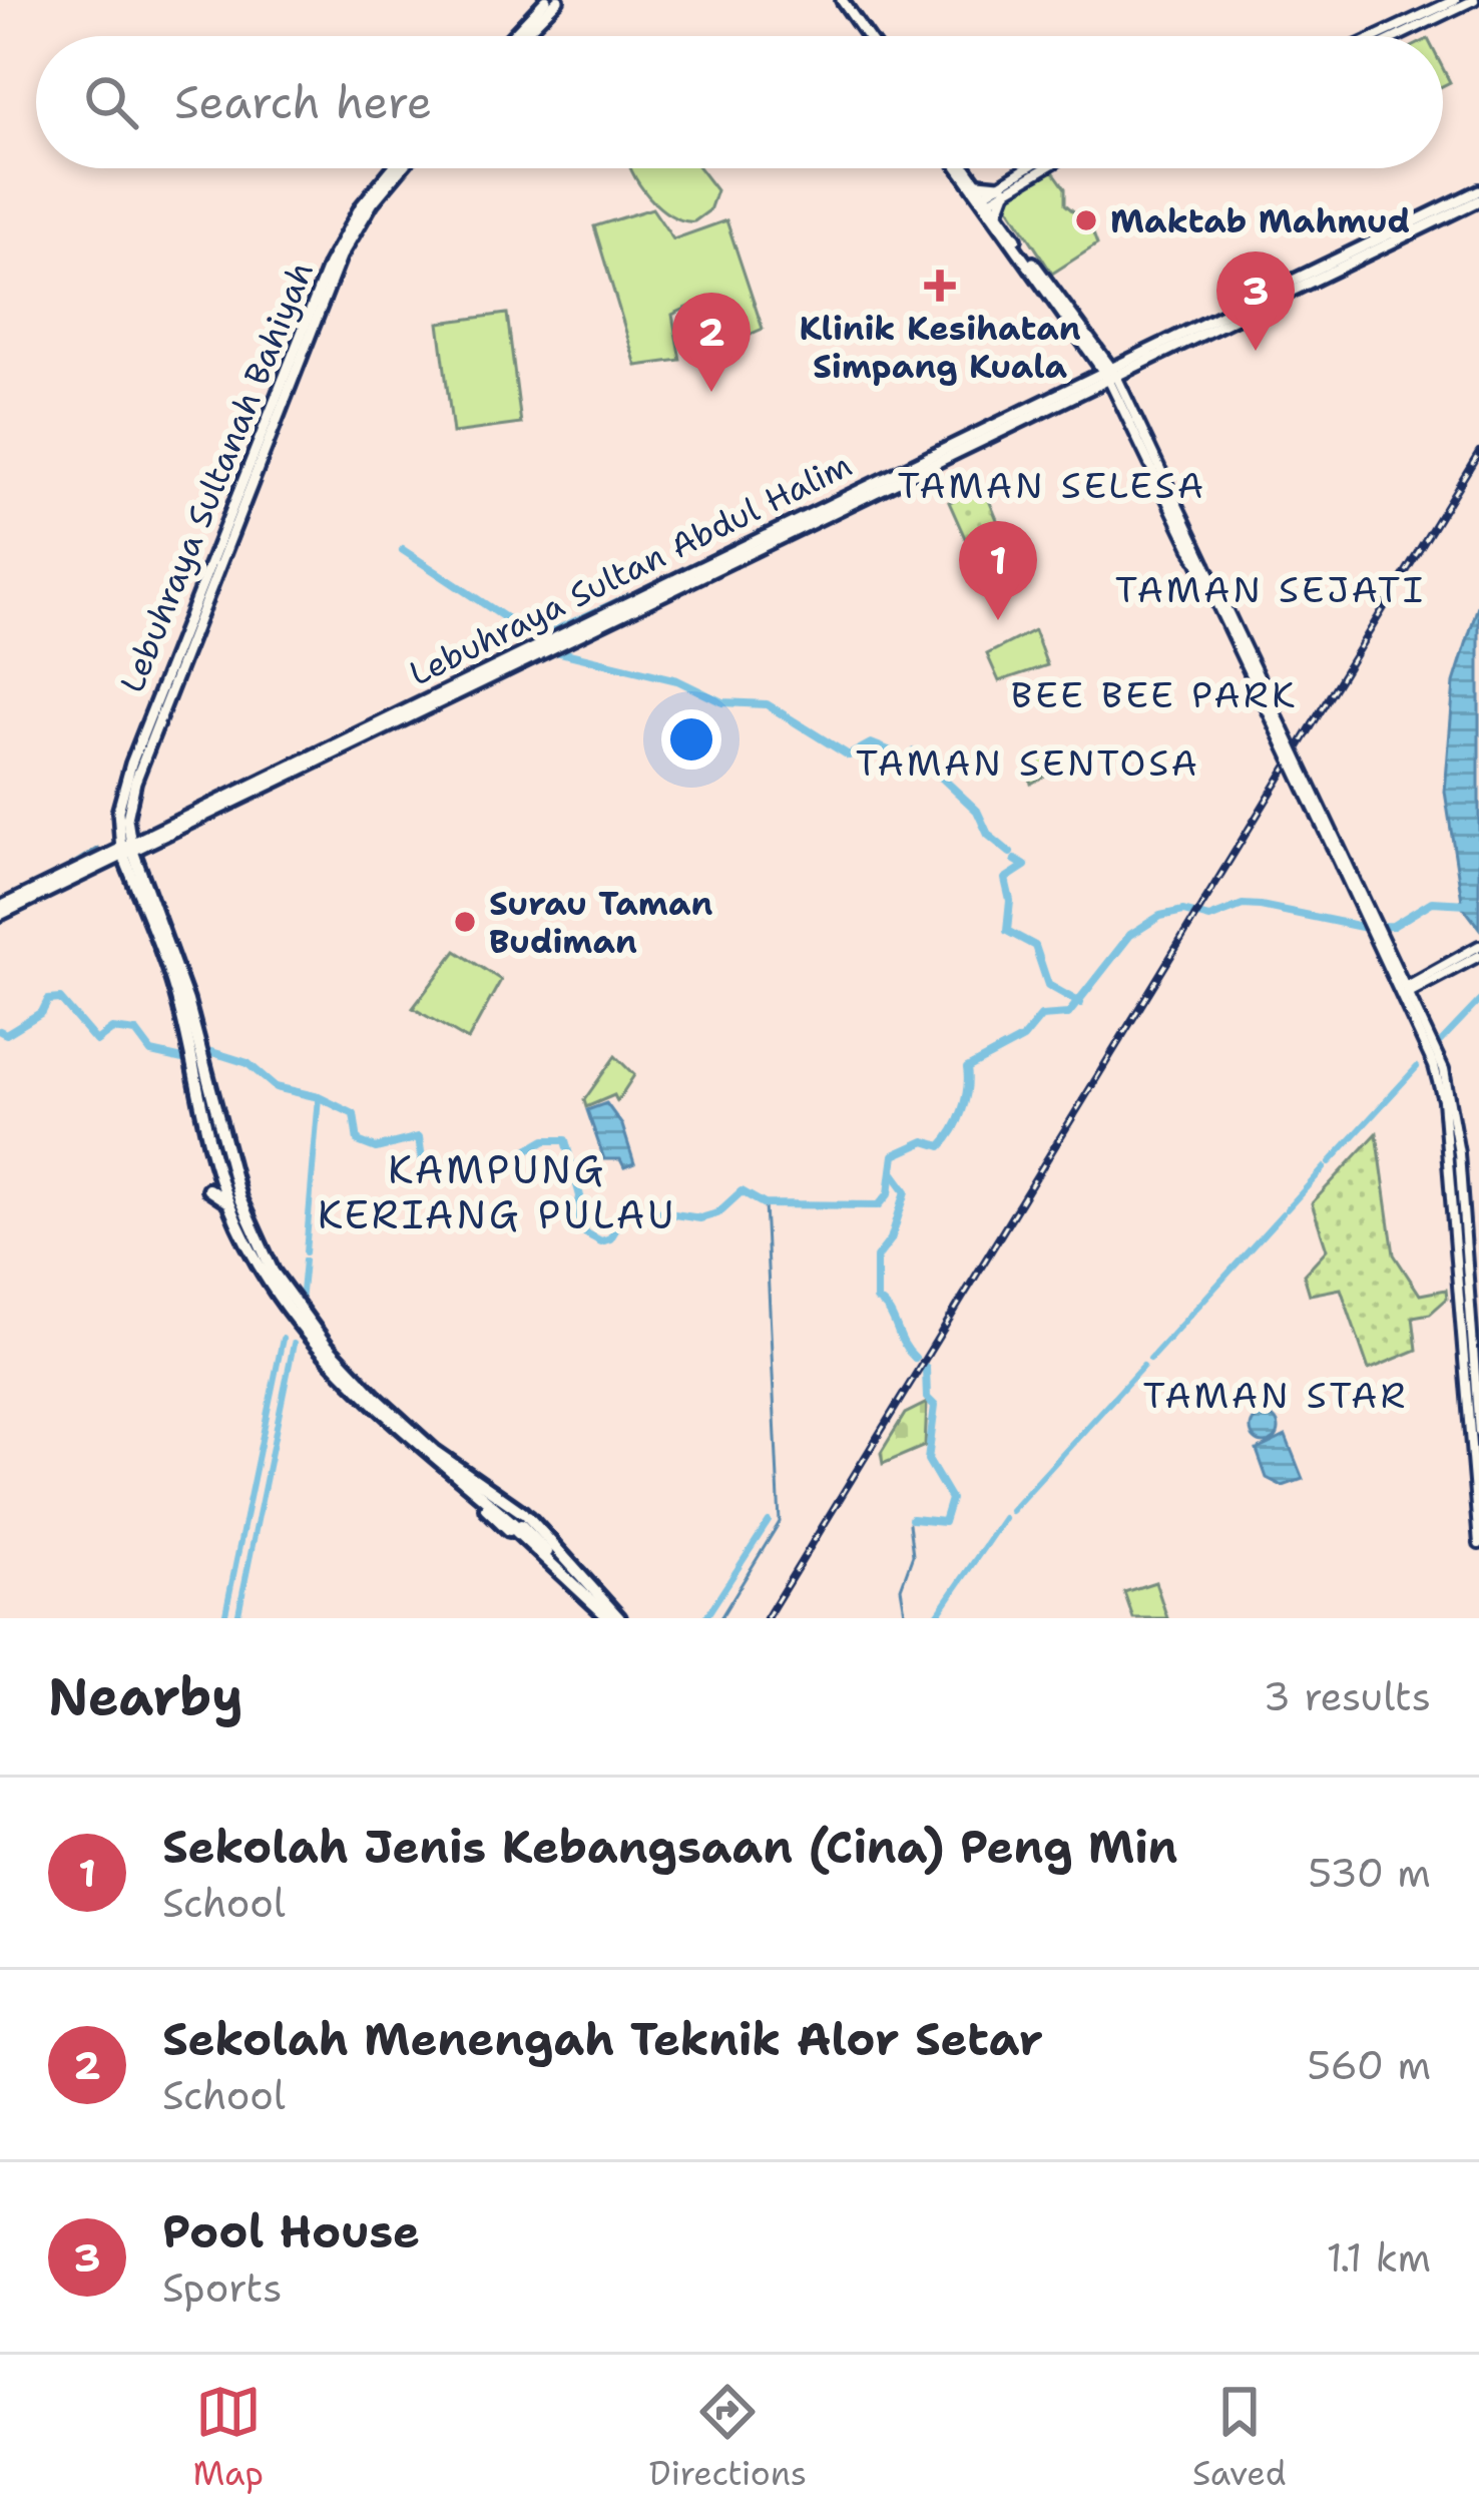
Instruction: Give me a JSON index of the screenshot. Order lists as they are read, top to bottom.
{
  "streets": {
    "main road": ["Lebuhraya Sultanah Bahiyah", "Lebuhraya Sultan Abdul Halim"]
  },
  "crossings": [
    ["Lebuhraya Sultanah Bahiyah", "Lebuhraya Sultan Abdul Halim"]
  ],
  "districts": [
    "TAMAN SELESA",
    "TAMAN SEJATI",
    "BEE BEE PARK",
    "TAMAN SENTOSA",
    "KAMPUNG KERIANG PULAU",
    "TAMAN STAR"
  ],
  "places": {
    "other": ["Maktab Mahmud", "Surau Taman Budiman"],
    "health": ["Klinik Kesihatan Simpang Kuala"]
  },
  "page": {
    "search": "Search here",
    "pins": ["3", "2", "1"],
    "heading": ["Nearby", "3 results"],
    "list": [
      {
        "mark": "1",
        "name": "Sekolah Jenis Kebangsaan (Cina) Peng Min",
        "note": "School",
        "value": "530 m"
      },
      {
        "mark": "2",
        "name": "Sekolah Menengah Teknik Alor Setar",
        "note": "School",
        "value": "560 m"
      },
      {
        "mark": "3",
        "name": "Pool House",
        "note": "Sports",
        "value": "1.1 km"
      }
    ],
    "nav": ["Map", "Directions", "Saved"]
  }
}
